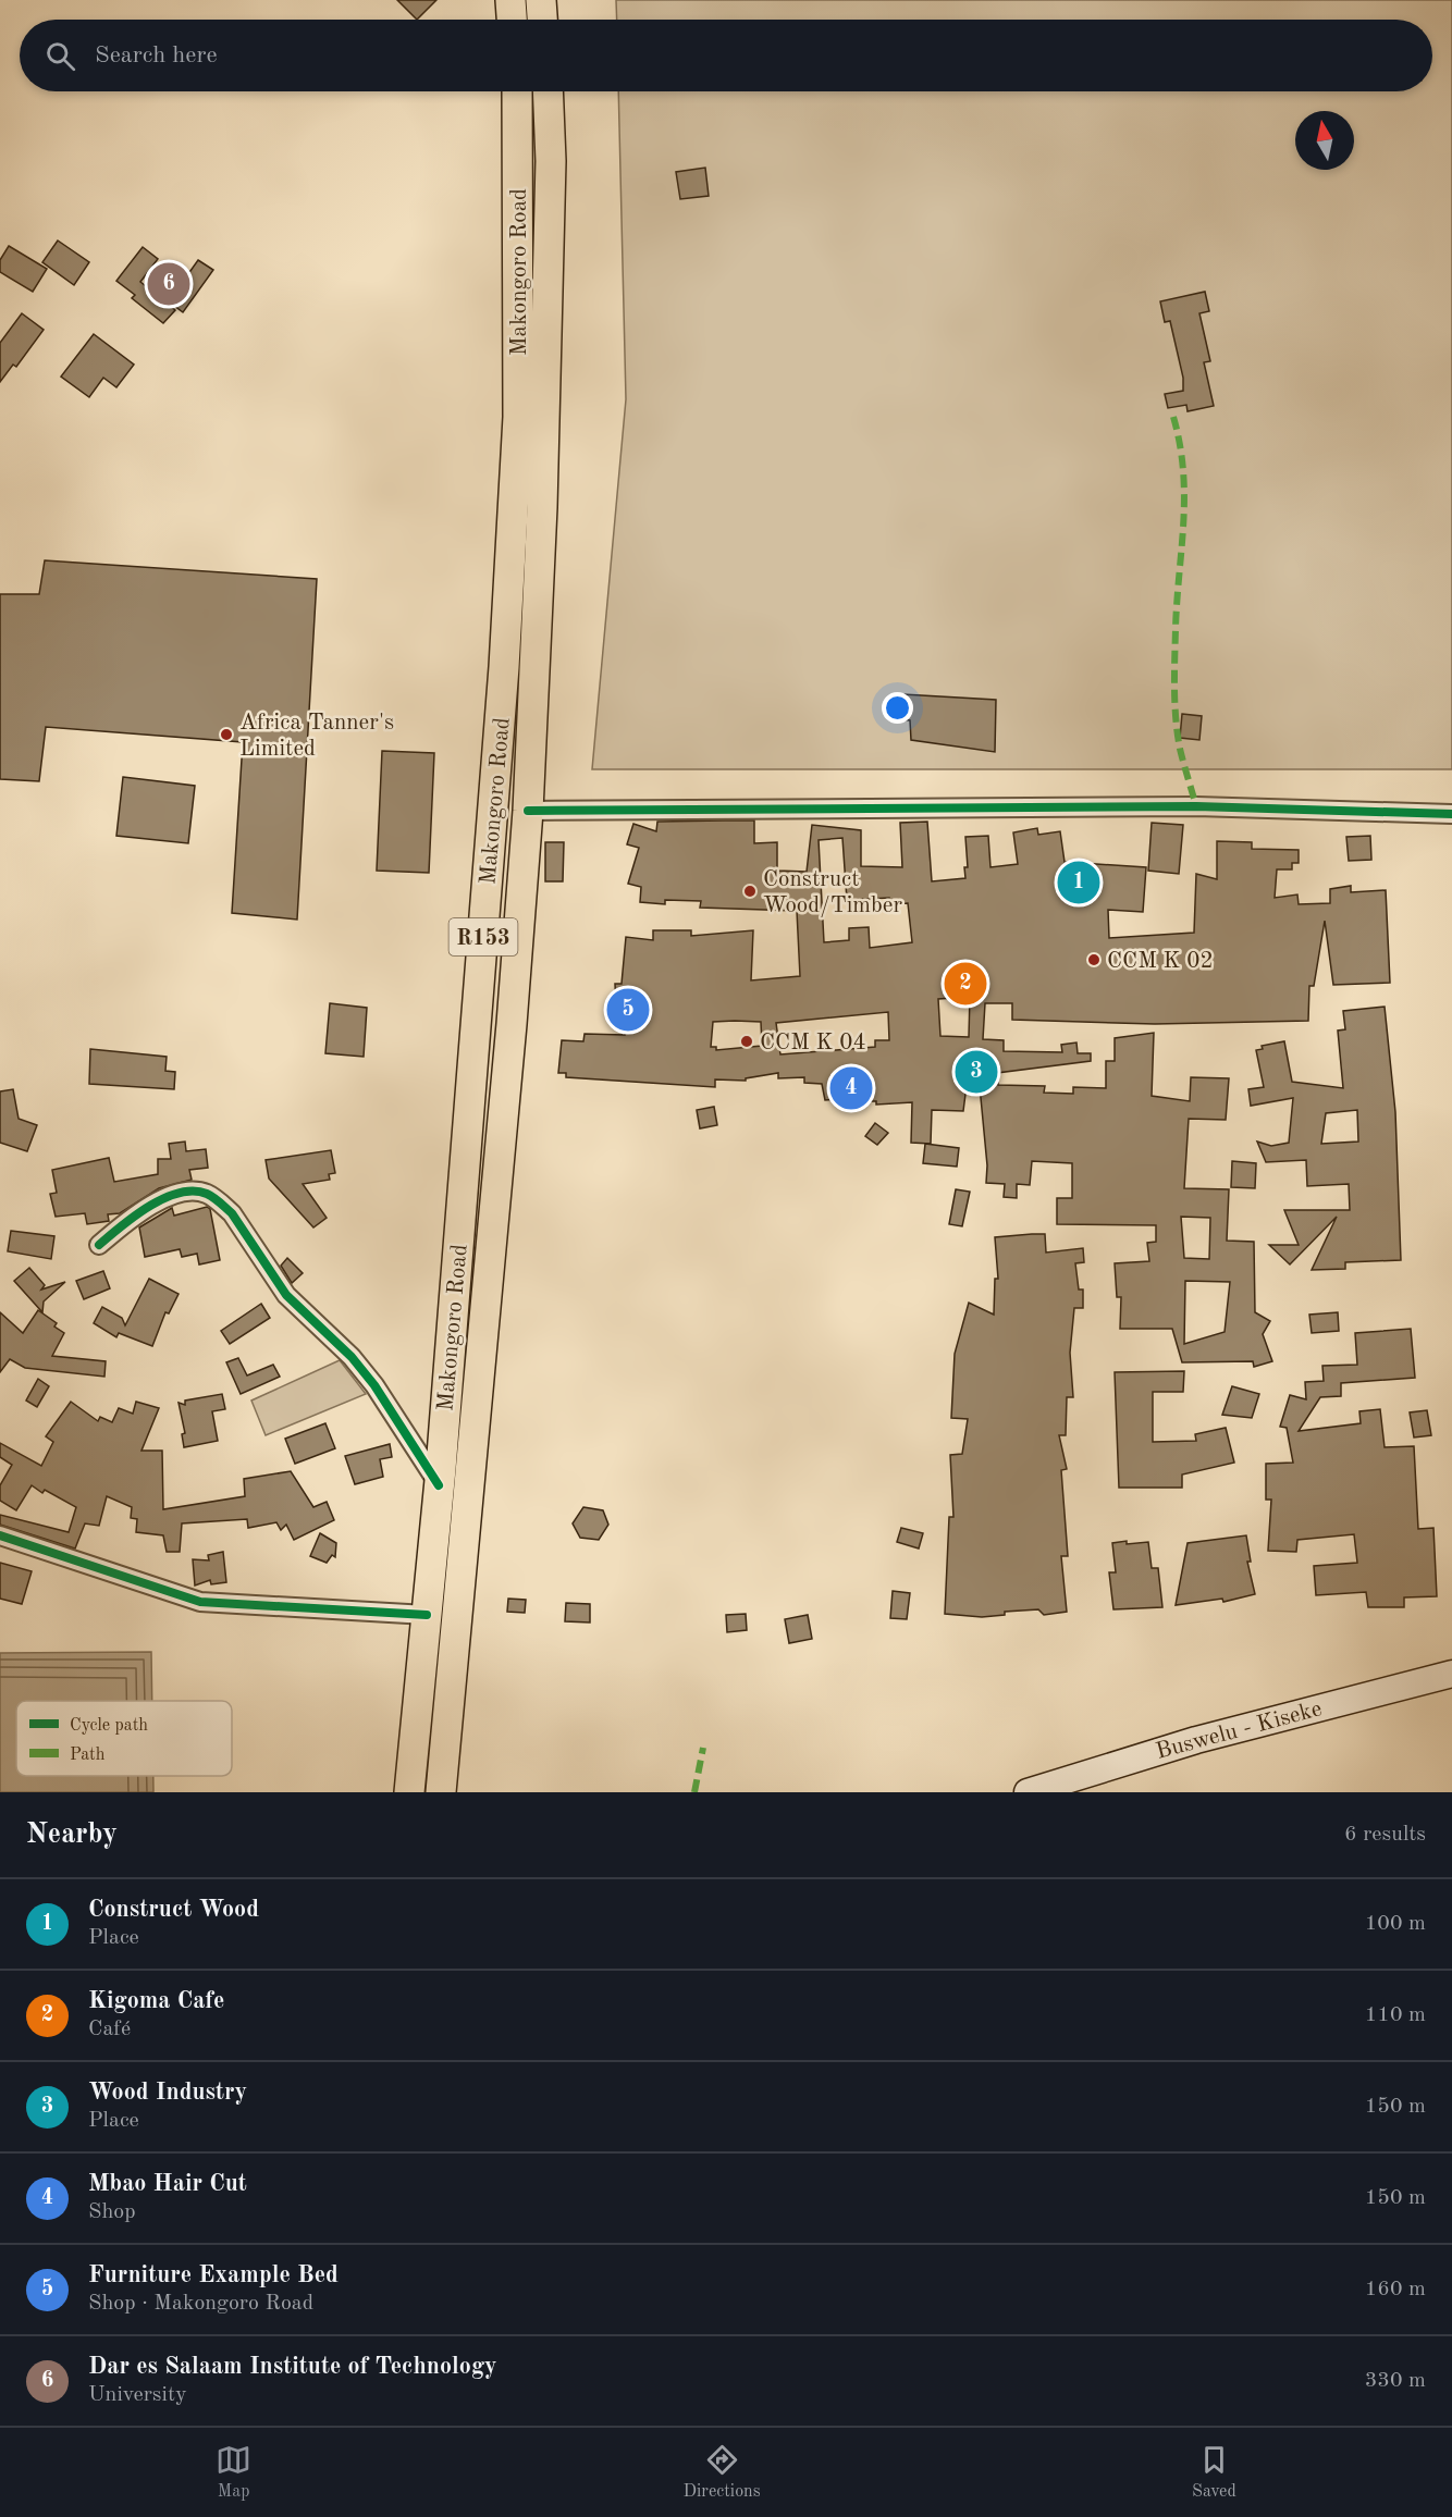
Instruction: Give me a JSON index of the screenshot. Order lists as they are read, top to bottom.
{
  "streets": {
    "main road": ["Makongoro Road", "R153", "Buswelu - Kiseke"]
  },
  "places": [
    "Africa Tanner's Limited",
    "Construct Wood/Timber",
    "CCM K 02",
    "CCM K 04"
  ],
  "legend": ["Cycle path", "Path"],
  "north": "top",
  "page": {
    "search": "Search here",
    "pins": [
      "6",
      "1",
      "2",
      "5",
      "3",
      "4"
    ],
    "heading": ["Nearby", "6 results"],
    "list": [
      {
        "mark": "1",
        "name": "Construct Wood",
        "note": "Place",
        "value": "100 m"
      },
      {
        "mark": "2",
        "name": "Kigoma Cafe",
        "note": "Café",
        "value": "110 m"
      },
      {
        "mark": "3",
        "name": "Wood Industry",
        "note": "Place",
        "value": "150 m"
      },
      {
        "mark": "4",
        "name": "Mbao Hair Cut",
        "note": "Shop",
        "value": "150 m"
      },
      {
        "mark": "5",
        "name": "Furniture Example Bed",
        "note": "Shop · Makongoro Road",
        "value": "160 m"
      },
      {
        "mark": "6",
        "name": "Dar es Salaam Institute of Technology",
        "note": "University",
        "value": "330 m"
      }
    ],
    "nav": ["Map", "Directions", "Saved"]
  }
}
